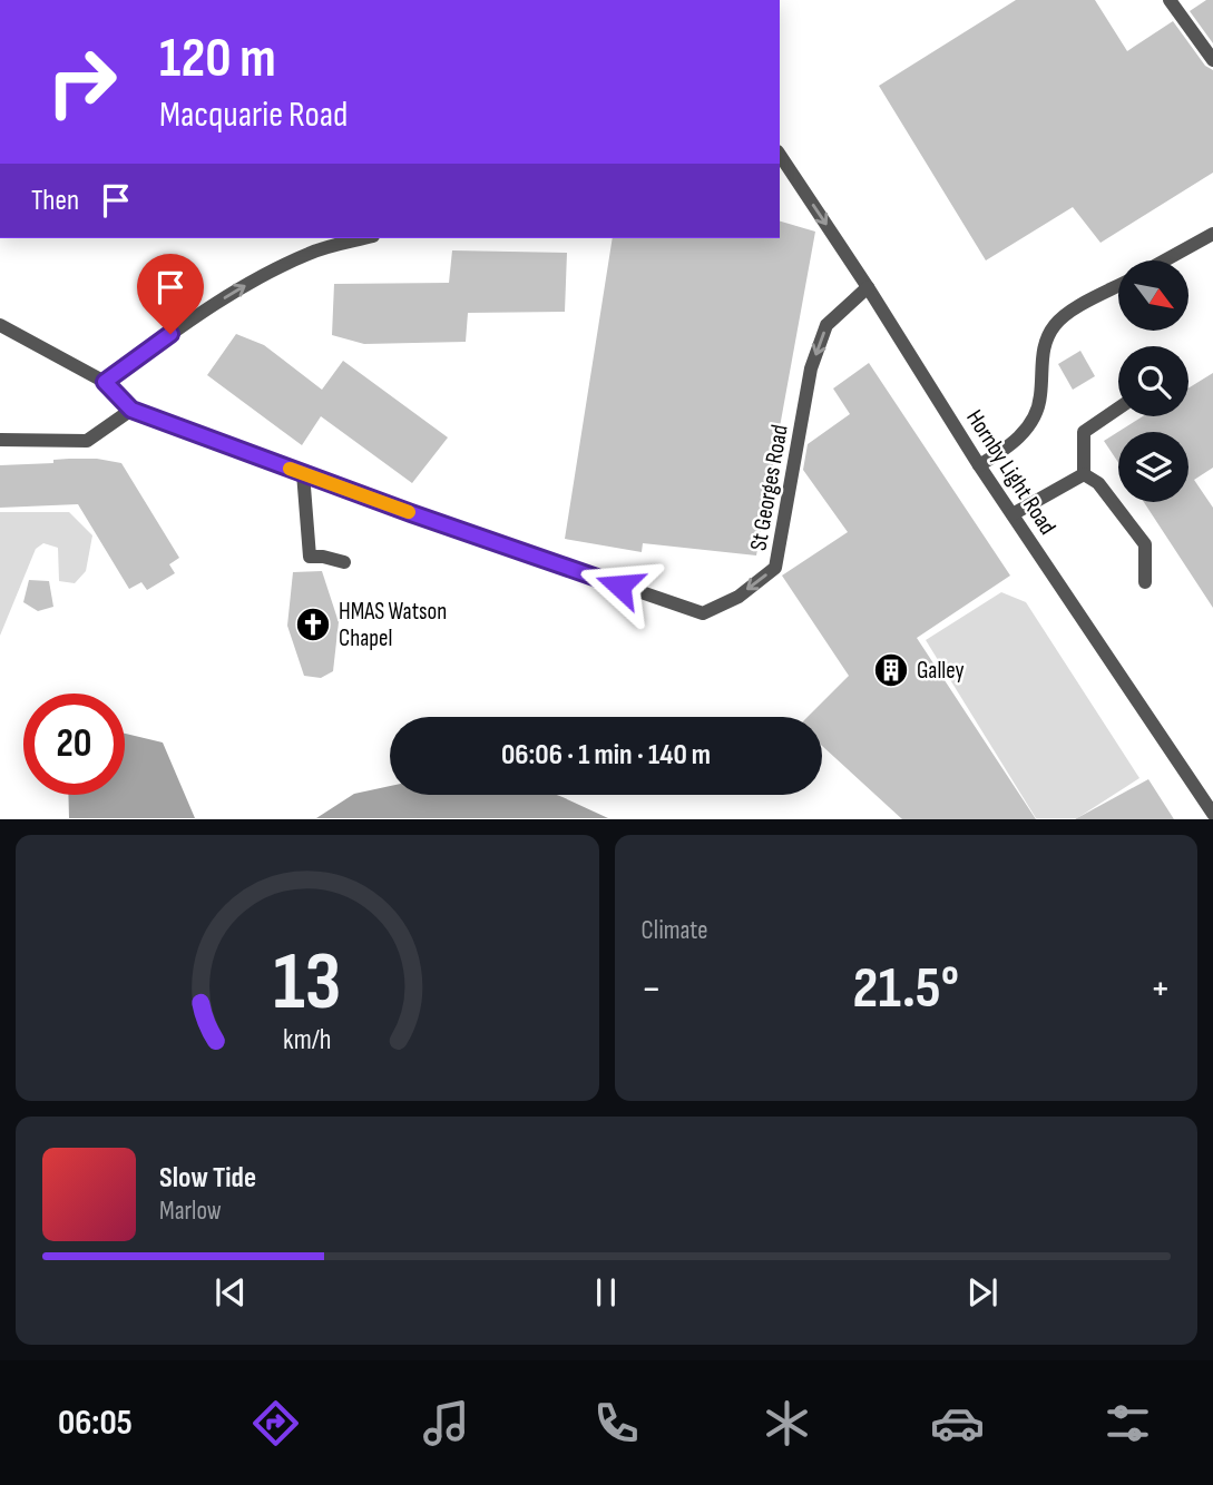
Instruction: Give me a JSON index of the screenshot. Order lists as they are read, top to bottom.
{
  "streets": {
    "lane": ["Hornby Light Road", "St Georges Road"]
  },
  "crossings": [
    ["Hornby Light Road", "St Georges Road"]
  ],
  "places": {
    "church": ["HMAS Watson Chapel"],
    "building": ["Galley"]
  },
  "north": "bottom right",
  "page": {
    "turn": ["120 m", "Macquarie Road"],
    "then": "Then",
    "limit": "20",
    "trip": "06:06 · 1 min · 140 m",
    "tile": "Climate",
    "heat": ["−", "21.5°", "+"],
    "song": ["Slow Tide", "Marlow"],
    "tabs": "06:05",
    "gauge": ["13", "km/h"]
  }
}
